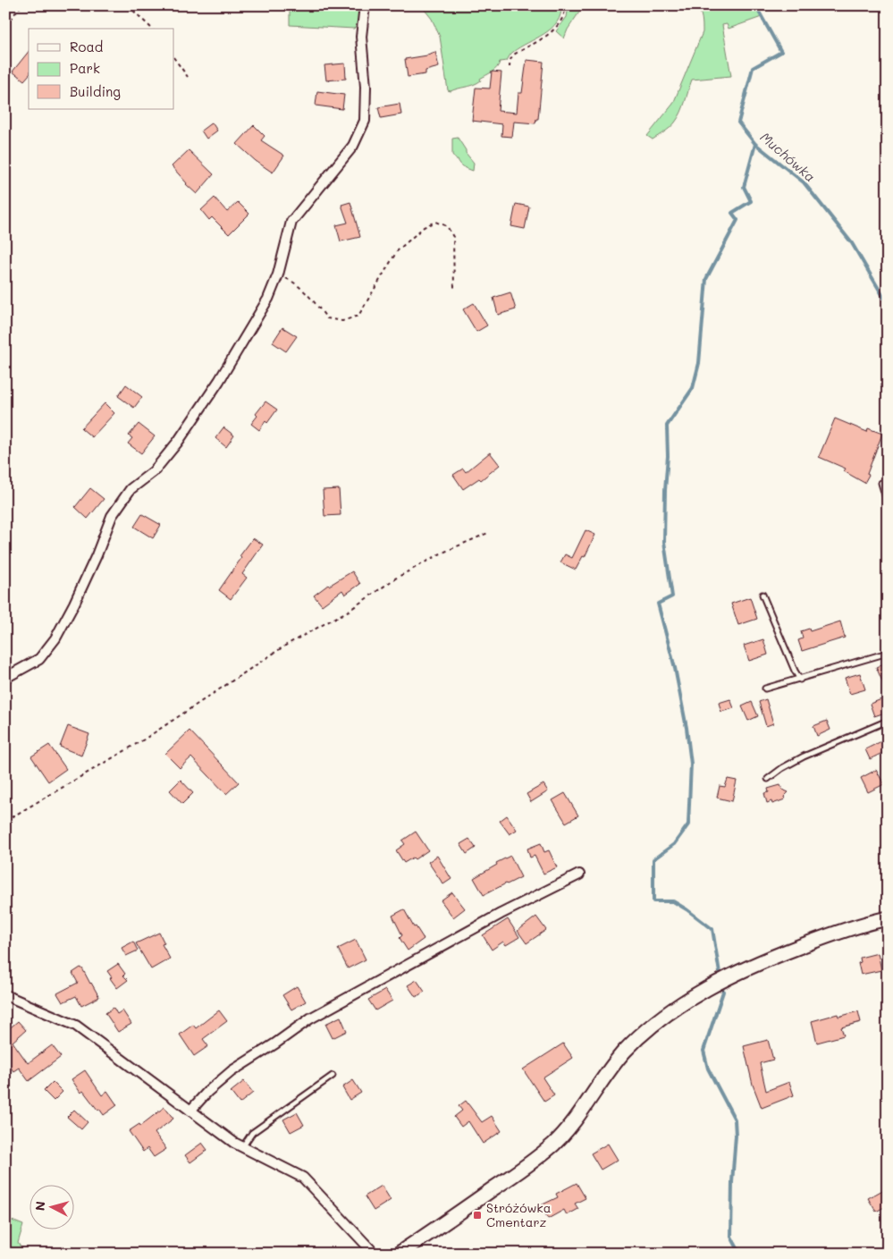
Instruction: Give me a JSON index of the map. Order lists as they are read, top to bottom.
{
  "water": ["Muchówka"],
  "places": {
    "transit": ["Stróżówka Cmentarz"]
  },
  "legend": ["Road", "Park", "Building"],
  "north": "left"
}
